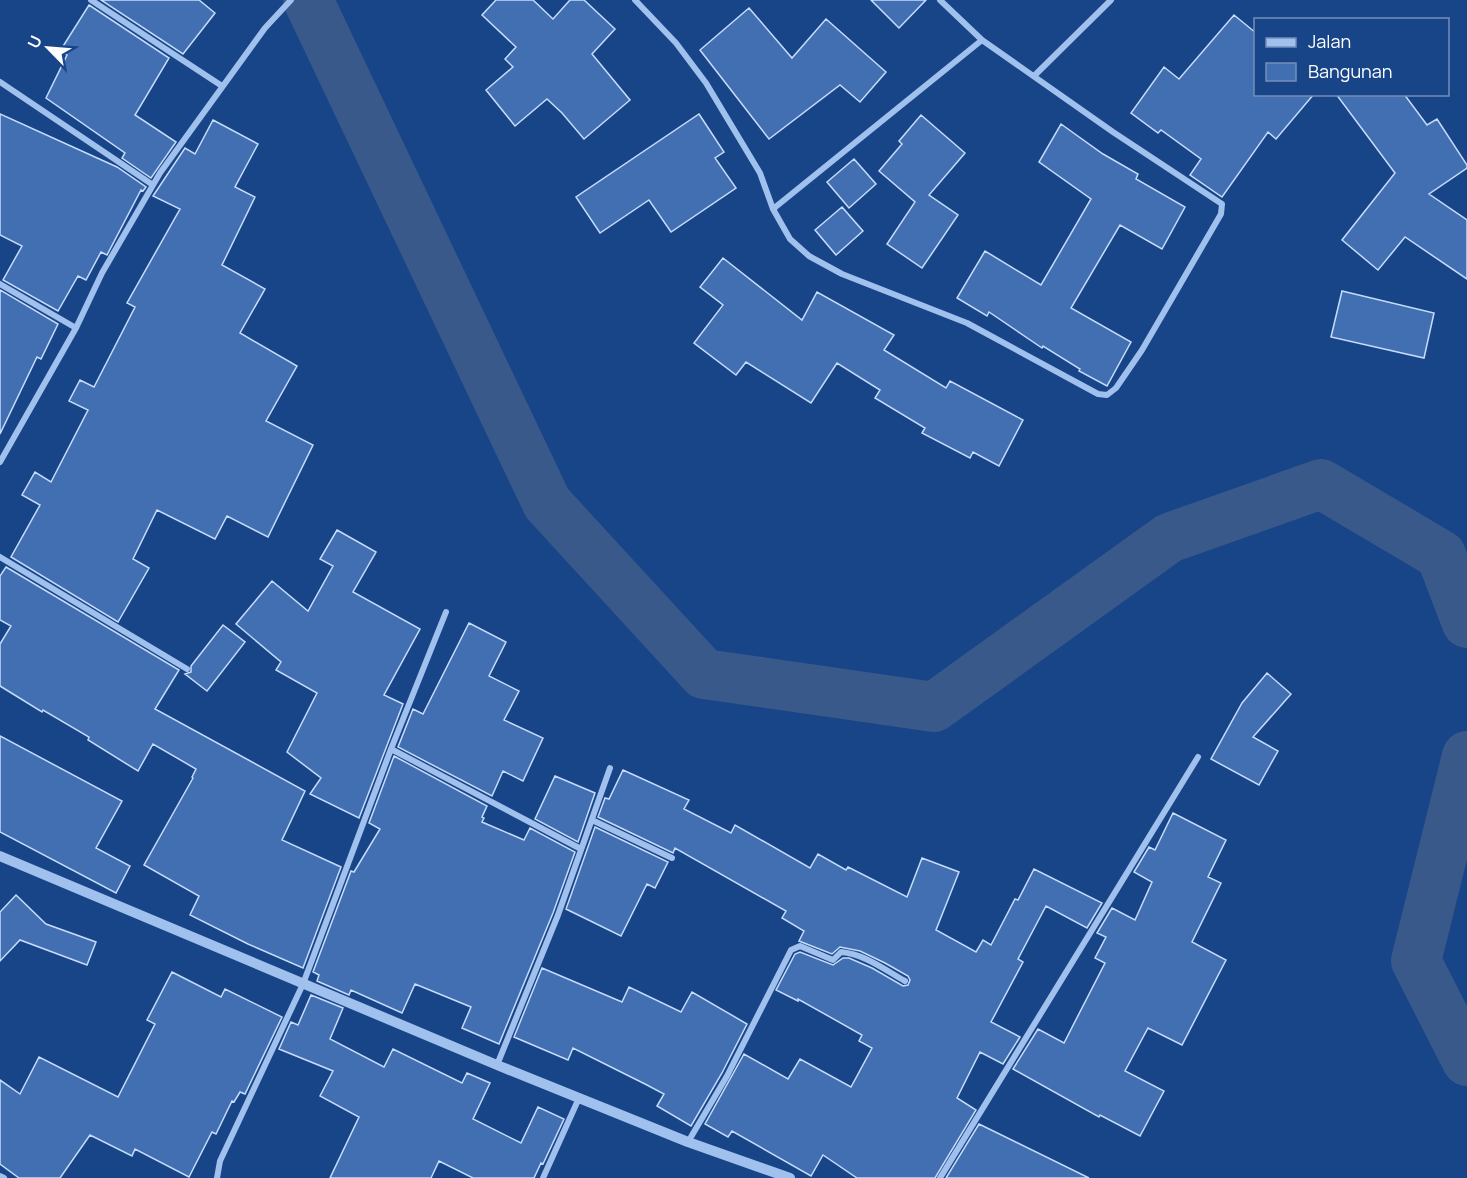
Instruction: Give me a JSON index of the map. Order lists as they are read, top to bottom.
{
  "legend": ["Jalan", "Bangunan"],
  "north": "top left"
}
